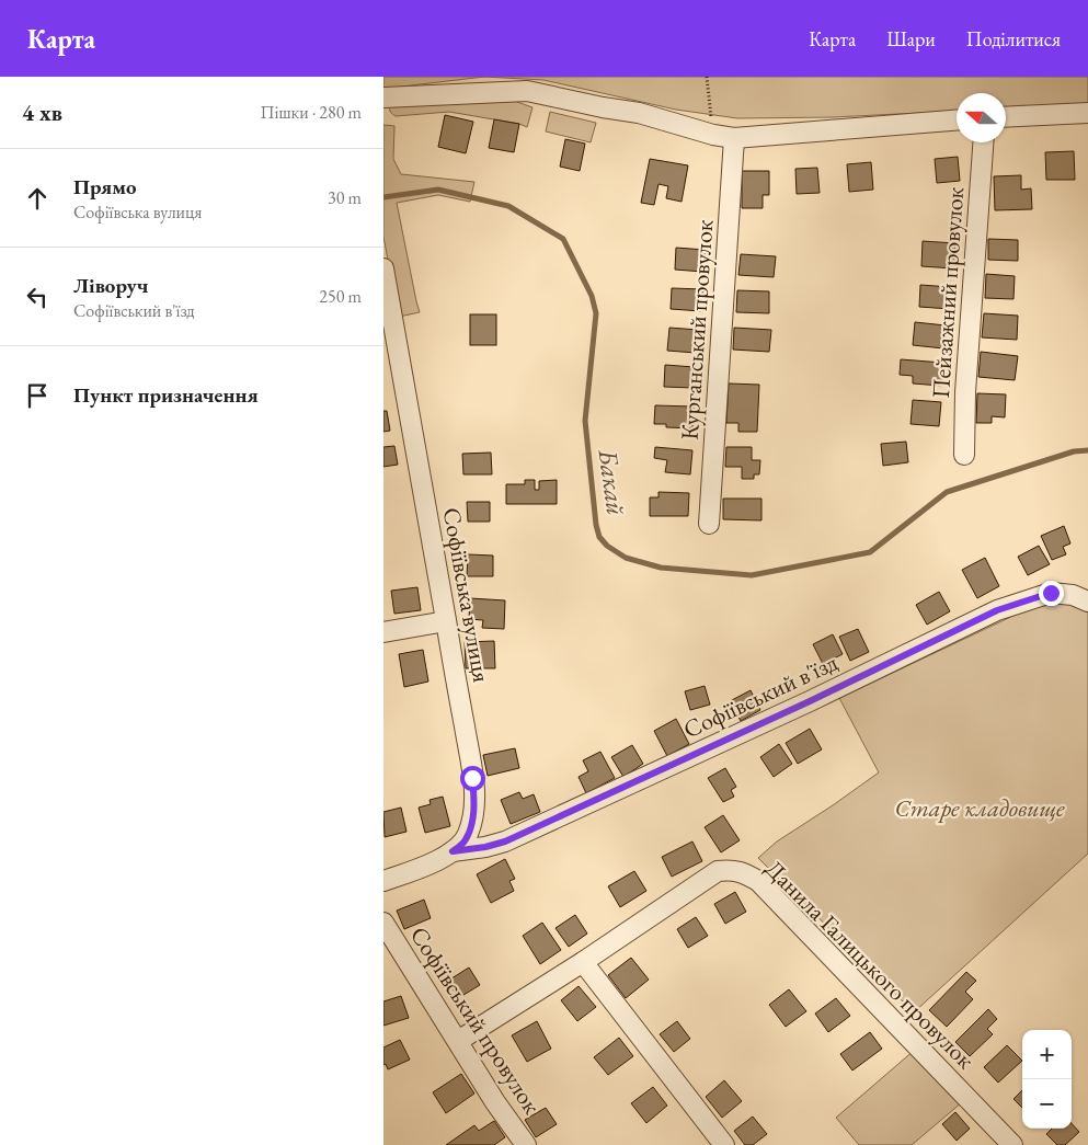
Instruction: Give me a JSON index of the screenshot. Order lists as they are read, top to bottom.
{
  "streets": {
    "street": [
      "Пейзажний провулок",
      "Курганський провулок",
      "Софіївська вулиця",
      "Софіївський в'їзд",
      "Данила Галицького провулок",
      "Софіївський провулок"
    ]
  },
  "crossings": [
    ["Софіївська вулиця", "Софіївський в'їзд"],
    ["Данила Галицького провулок", "Софіївський провулок"]
  ],
  "water": ["Бакай"],
  "parks": ["Старе кладовище"],
  "north": "left",
  "page": {
    "header": "Карта",
    "nav": ["Карта", "Шари", "Поділитися"],
    "heading": ["4 хв", "Пішки · 280 m"],
    "list": [
      ["Прямо", "Софіївська вулиця", "30 m"],
      ["Ліворуч", "Софіївський в'їзд", "250 m"],
      "Пункт призначення"
    ],
    "map_buttons": ["+", "−"]
  }
}
